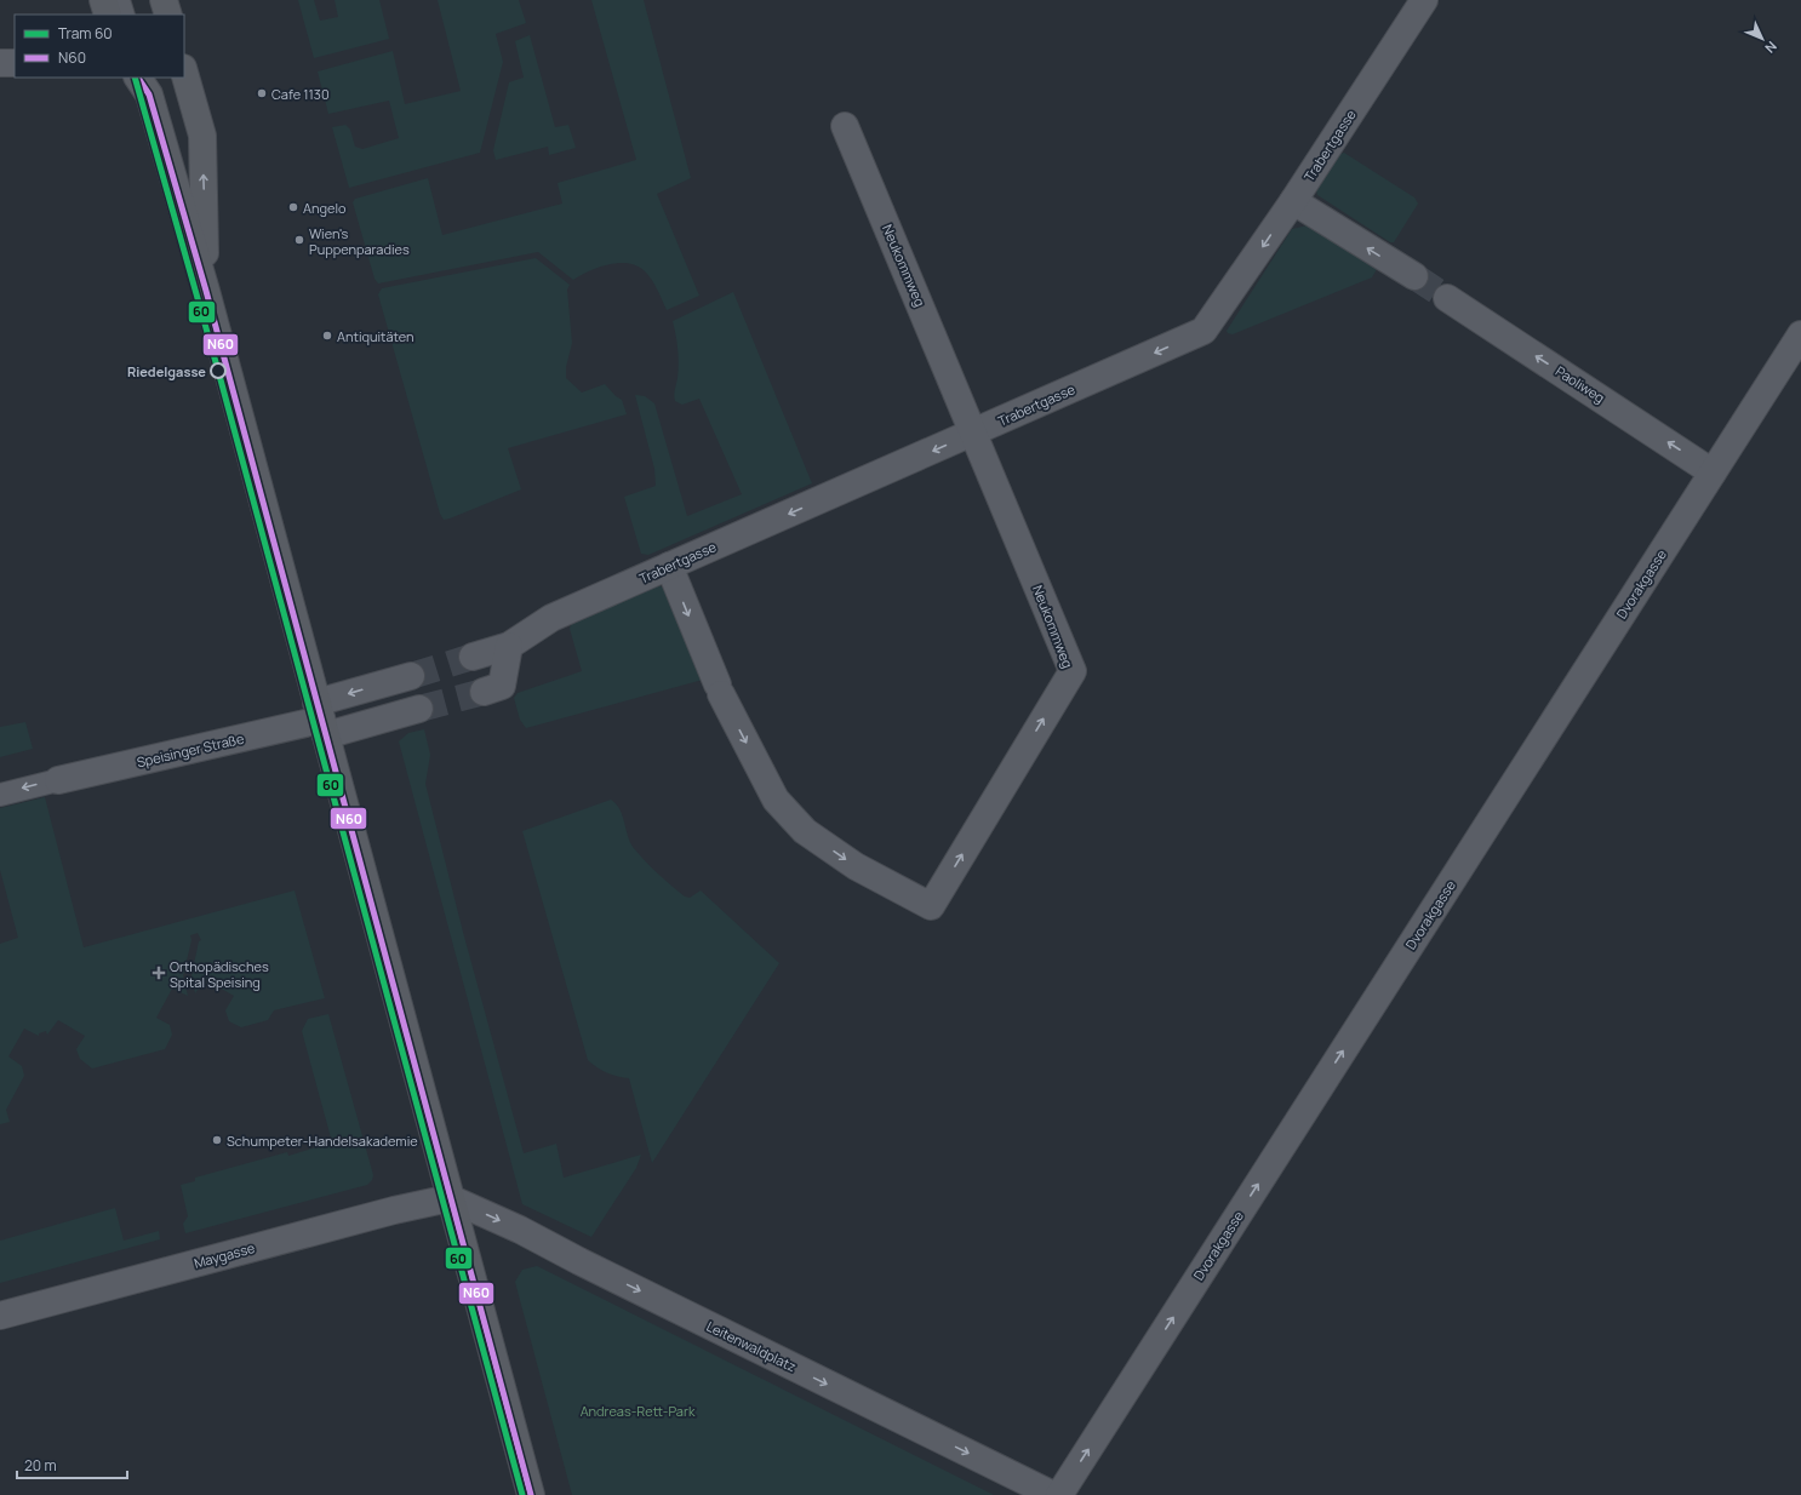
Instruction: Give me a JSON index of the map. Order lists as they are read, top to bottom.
{
  "streets": {
    "street": [
      "Trabertgasse",
      "Neukommweg",
      "Paoliweg",
      "Dvorakgasse",
      "Speisinger Straße",
      "Maygasse",
      "Leitenwaldplatz"
    ]
  },
  "crossings": [
    ["Trabertgasse", "Neukommweg"],
    ["Paoliweg", "Dvorakgasse"],
    ["Maygasse", "Leitenwaldplatz"]
  ],
  "one_way": [
    "Trabertgasse",
    "Paoliweg",
    "Dvorakgasse",
    "Leitenwaldplatz"
  ],
  "parks": ["Andreas-Rett-Park"],
  "places": {
    "other": [
      "Cafe 1130",
      "Angelo",
      "Wien's Puppenparadies",
      "Antiquitäten",
      "Riedelgasse",
      "Schumpeter-Handelsakademie"
    ],
    "health": ["Orthopädisches Spital Speising"]
  },
  "lines": ["tram line 60", "transit line N60"],
  "legend": ["Tram 60", "N60"],
  "scale_bar": "20 m",
  "north": "bottom right"
}
